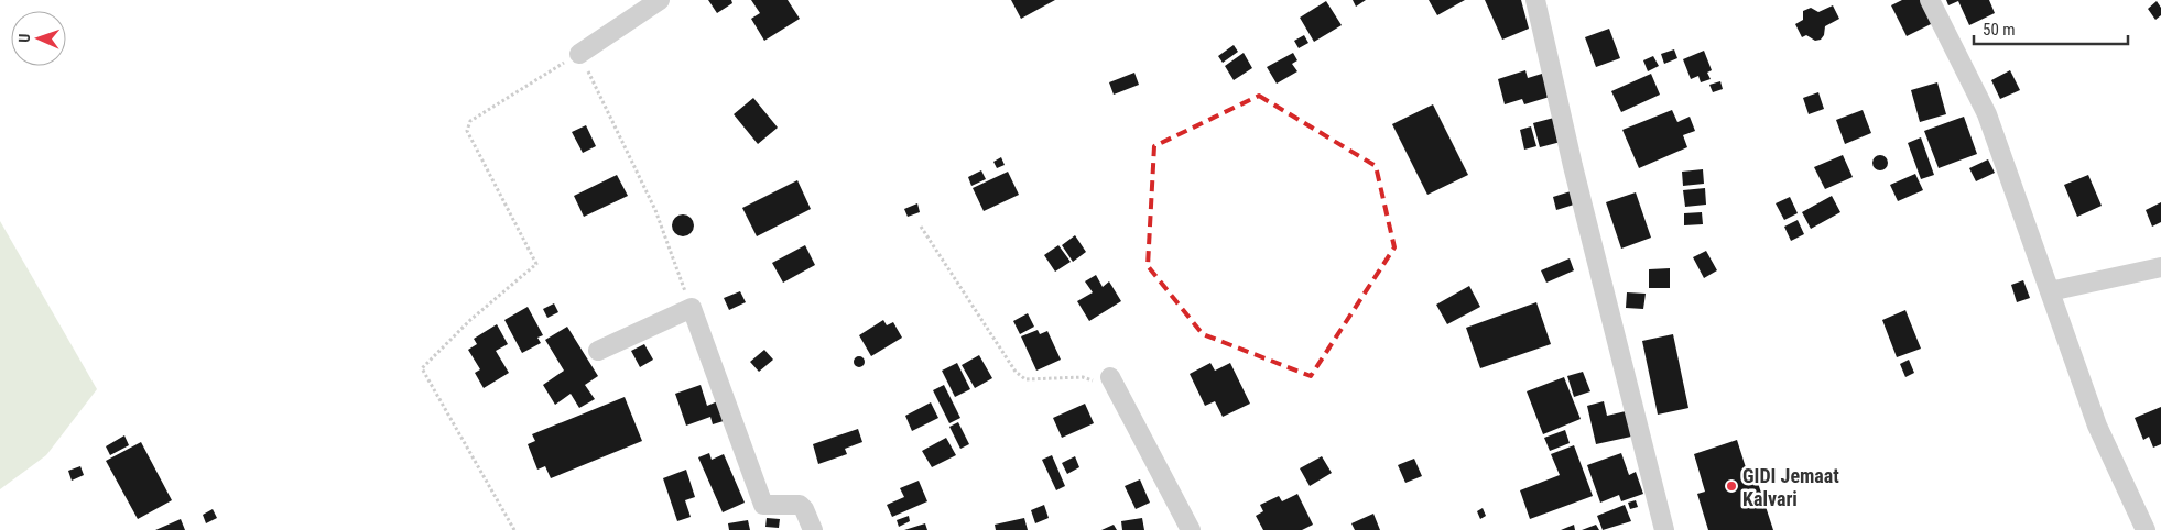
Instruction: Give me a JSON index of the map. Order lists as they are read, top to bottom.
{
  "places": ["GIDI Jemaat Kalvari"],
  "scale_bar": "50 m",
  "north": "left"
}
